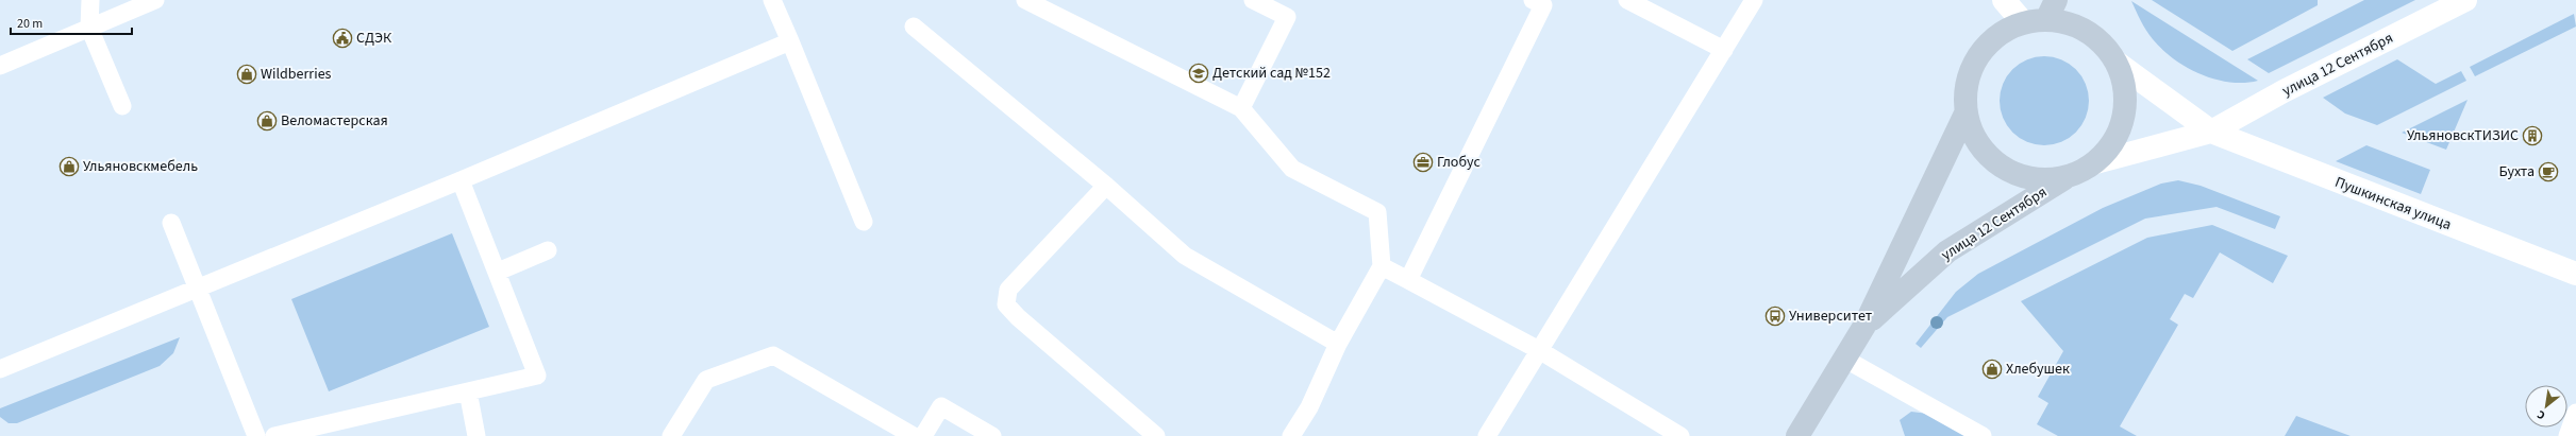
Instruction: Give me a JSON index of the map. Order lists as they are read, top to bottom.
{
  "streets": {
    "main road": ["улица 12 Сентября"],
    "street": ["Пушкинская улица"]
  },
  "crossings": [
    ["улица 12 Сентября", "Пушкинская улица"]
  ],
  "places": {
    "public building": ["СДЭК"],
    "school or university": ["Детский сад №152"],
    "shop": [
      "Wildberries",
      "Веломастерская",
      "Ульяновскмебель",
      "Хлебушек"
    ],
    "building": ["УльяновскТИЗИС"],
    "office": ["Глобус"],
    "cafe": ["Бухта"],
    "bus stop": ["Университет"]
  },
  "scale_bar": "20 m",
  "north": "bottom left"
}
